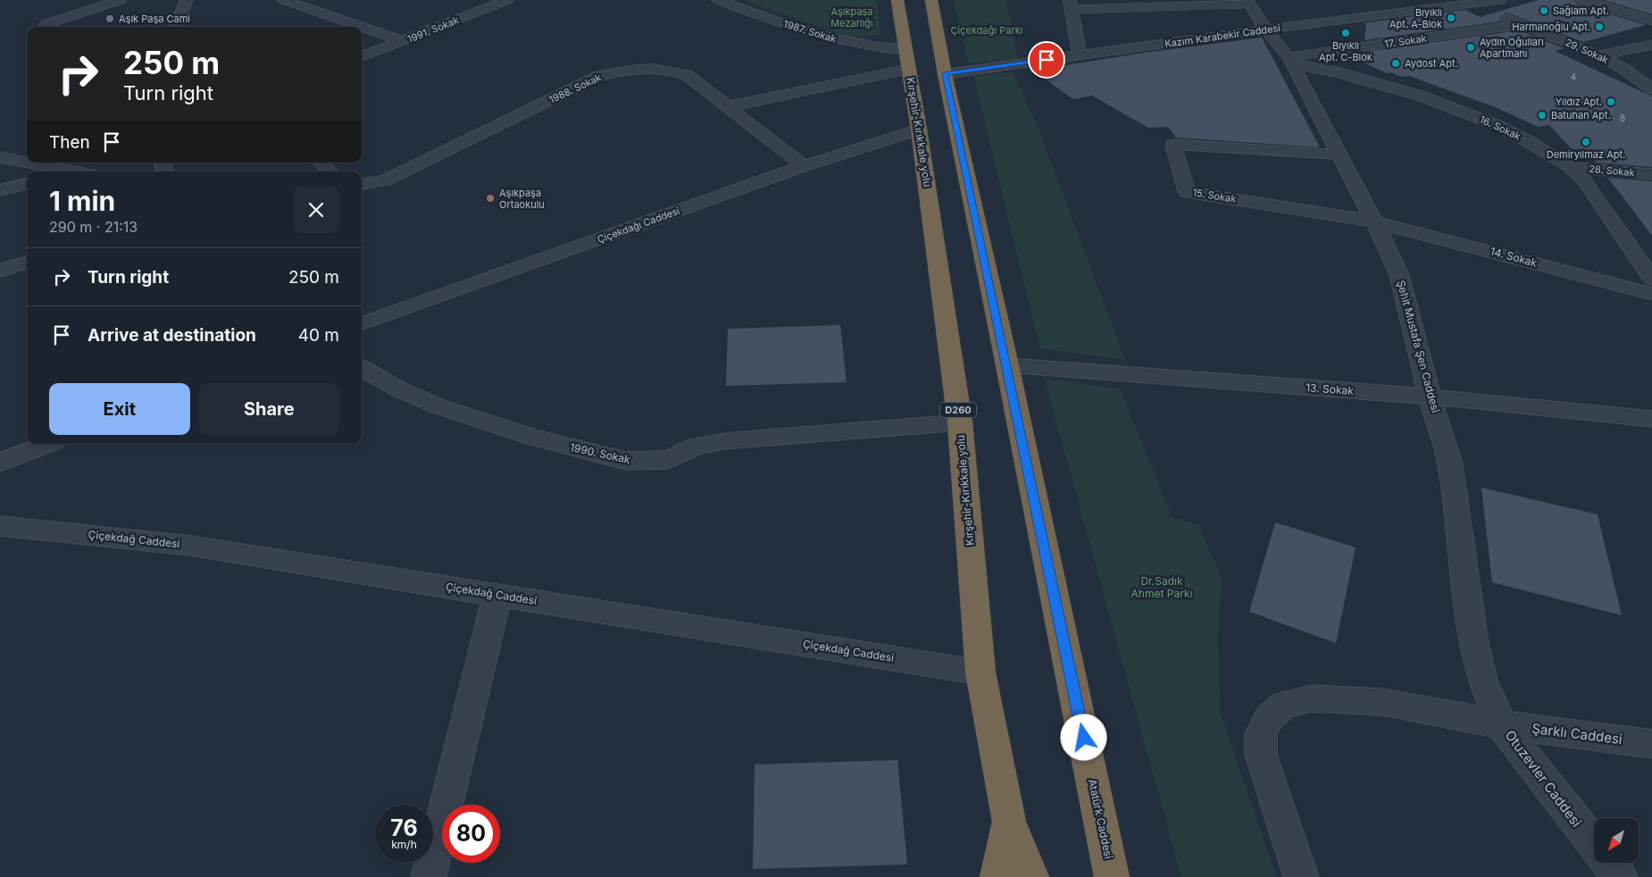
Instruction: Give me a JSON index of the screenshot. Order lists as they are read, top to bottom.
{
  "streets": {
    "highway": ["Kırşehir-Kırıkkale yolu", "D260", "Atatürk Caddesi"],
    "street": [
      "1991. Sokak",
      "1987. Sokak",
      "Kazım Karabekir Caddesi",
      "17. Sokak",
      "29. Sokak",
      "1988. Sokak",
      "16. Sokak",
      "28. Sokak",
      "15. Sokak",
      "Çiçekdağı Caddesi",
      "14. Sokak",
      "Şehit Mustafa Şen Caddesi",
      "13. Sokak",
      "1990. Sokak",
      "Çiçekdağ Caddesi",
      "Şarklı Caddesi",
      "Otuzevler Caddesi"
    ]
  },
  "crossings": [
    ["1987. Sokak", "Kırşehir-Kırıkkale yolu"],
    ["Kazım Karabekir Caddesi", "29. Sokak"],
    ["Kazım Karabekir Caddesi", "Şehit Mustafa Şen Caddesi"],
    ["Kazım Karabekir Caddesi", "Atatürk Caddesi"],
    ["17. Sokak", "29. Sokak"],
    ["17. Sokak", "16. Sokak"],
    ["17. Sokak", "Şehit Mustafa Şen Caddesi"],
    ["1988. Sokak", "Çiçekdağı Caddesi"],
    ["16. Sokak", "28. Sokak"],
    ["16. Sokak", "Şehit Mustafa Şen Caddesi"],
    ["Kırşehir-Kırıkkale yolu", "Çiçekdağı Caddesi"],
    ["Kırşehir-Kırıkkale yolu", "D260"],
    ["Kırşehir-Kırıkkale yolu", "1990. Sokak"],
    ["Kırşehir-Kırıkkale yolu", "Çiçekdağ Caddesi"],
    ["15. Sokak", "14. Sokak"],
    ["15. Sokak", "Şehit Mustafa Şen Caddesi"],
    ["14. Sokak", "Şehit Mustafa Şen Caddesi"],
    ["Şehit Mustafa Şen Caddesi", "13. Sokak"],
    ["Şehit Mustafa Şen Caddesi", "Şarklı Caddesi"],
    ["Şehit Mustafa Şen Caddesi", "Otuzevler Caddesi"],
    ["13. Sokak", "Atatürk Caddesi"],
    ["Şarklı Caddesi", "Otuzevler Caddesi"]
  ],
  "parks": ["Aşıkpaşa Mezarlığı", "Çiçekdağı Parkı", "Dr.Sadık Ahmet Parkı"],
  "places": [
    "Sağlam Apt.",
    "Bıyıklı Apt. A-Blok",
    "Aşık Paşa Cami",
    "Harmanoğlu Apt.",
    "Bıyıklı Apt. C-Blok",
    "Aydın Oğulları Apartmanı",
    "Aydost Apt.",
    "Yıldız Apt.",
    "Batuhan Apt.",
    "Demiryılmaz Apt.",
    "Aşıkpaşa Ortaokulu"
  ],
  "house_numbers": ["4", "8"],
  "north": "bottom left",
  "page": {
    "turn": ["250 m", "Turn right"],
    "then": "Then",
    "heading": ["1 min", "290 m · 21:13"],
    "list": [
      {
        "name": "Turn right",
        "value": "250 m"
      },
      {
        "name": "Arrive at destination",
        "value": "40 m"
      }
    ],
    "buttons": ["Exit", "Share"],
    "speed": "76 km/h",
    "limit": "80"
  }
}
